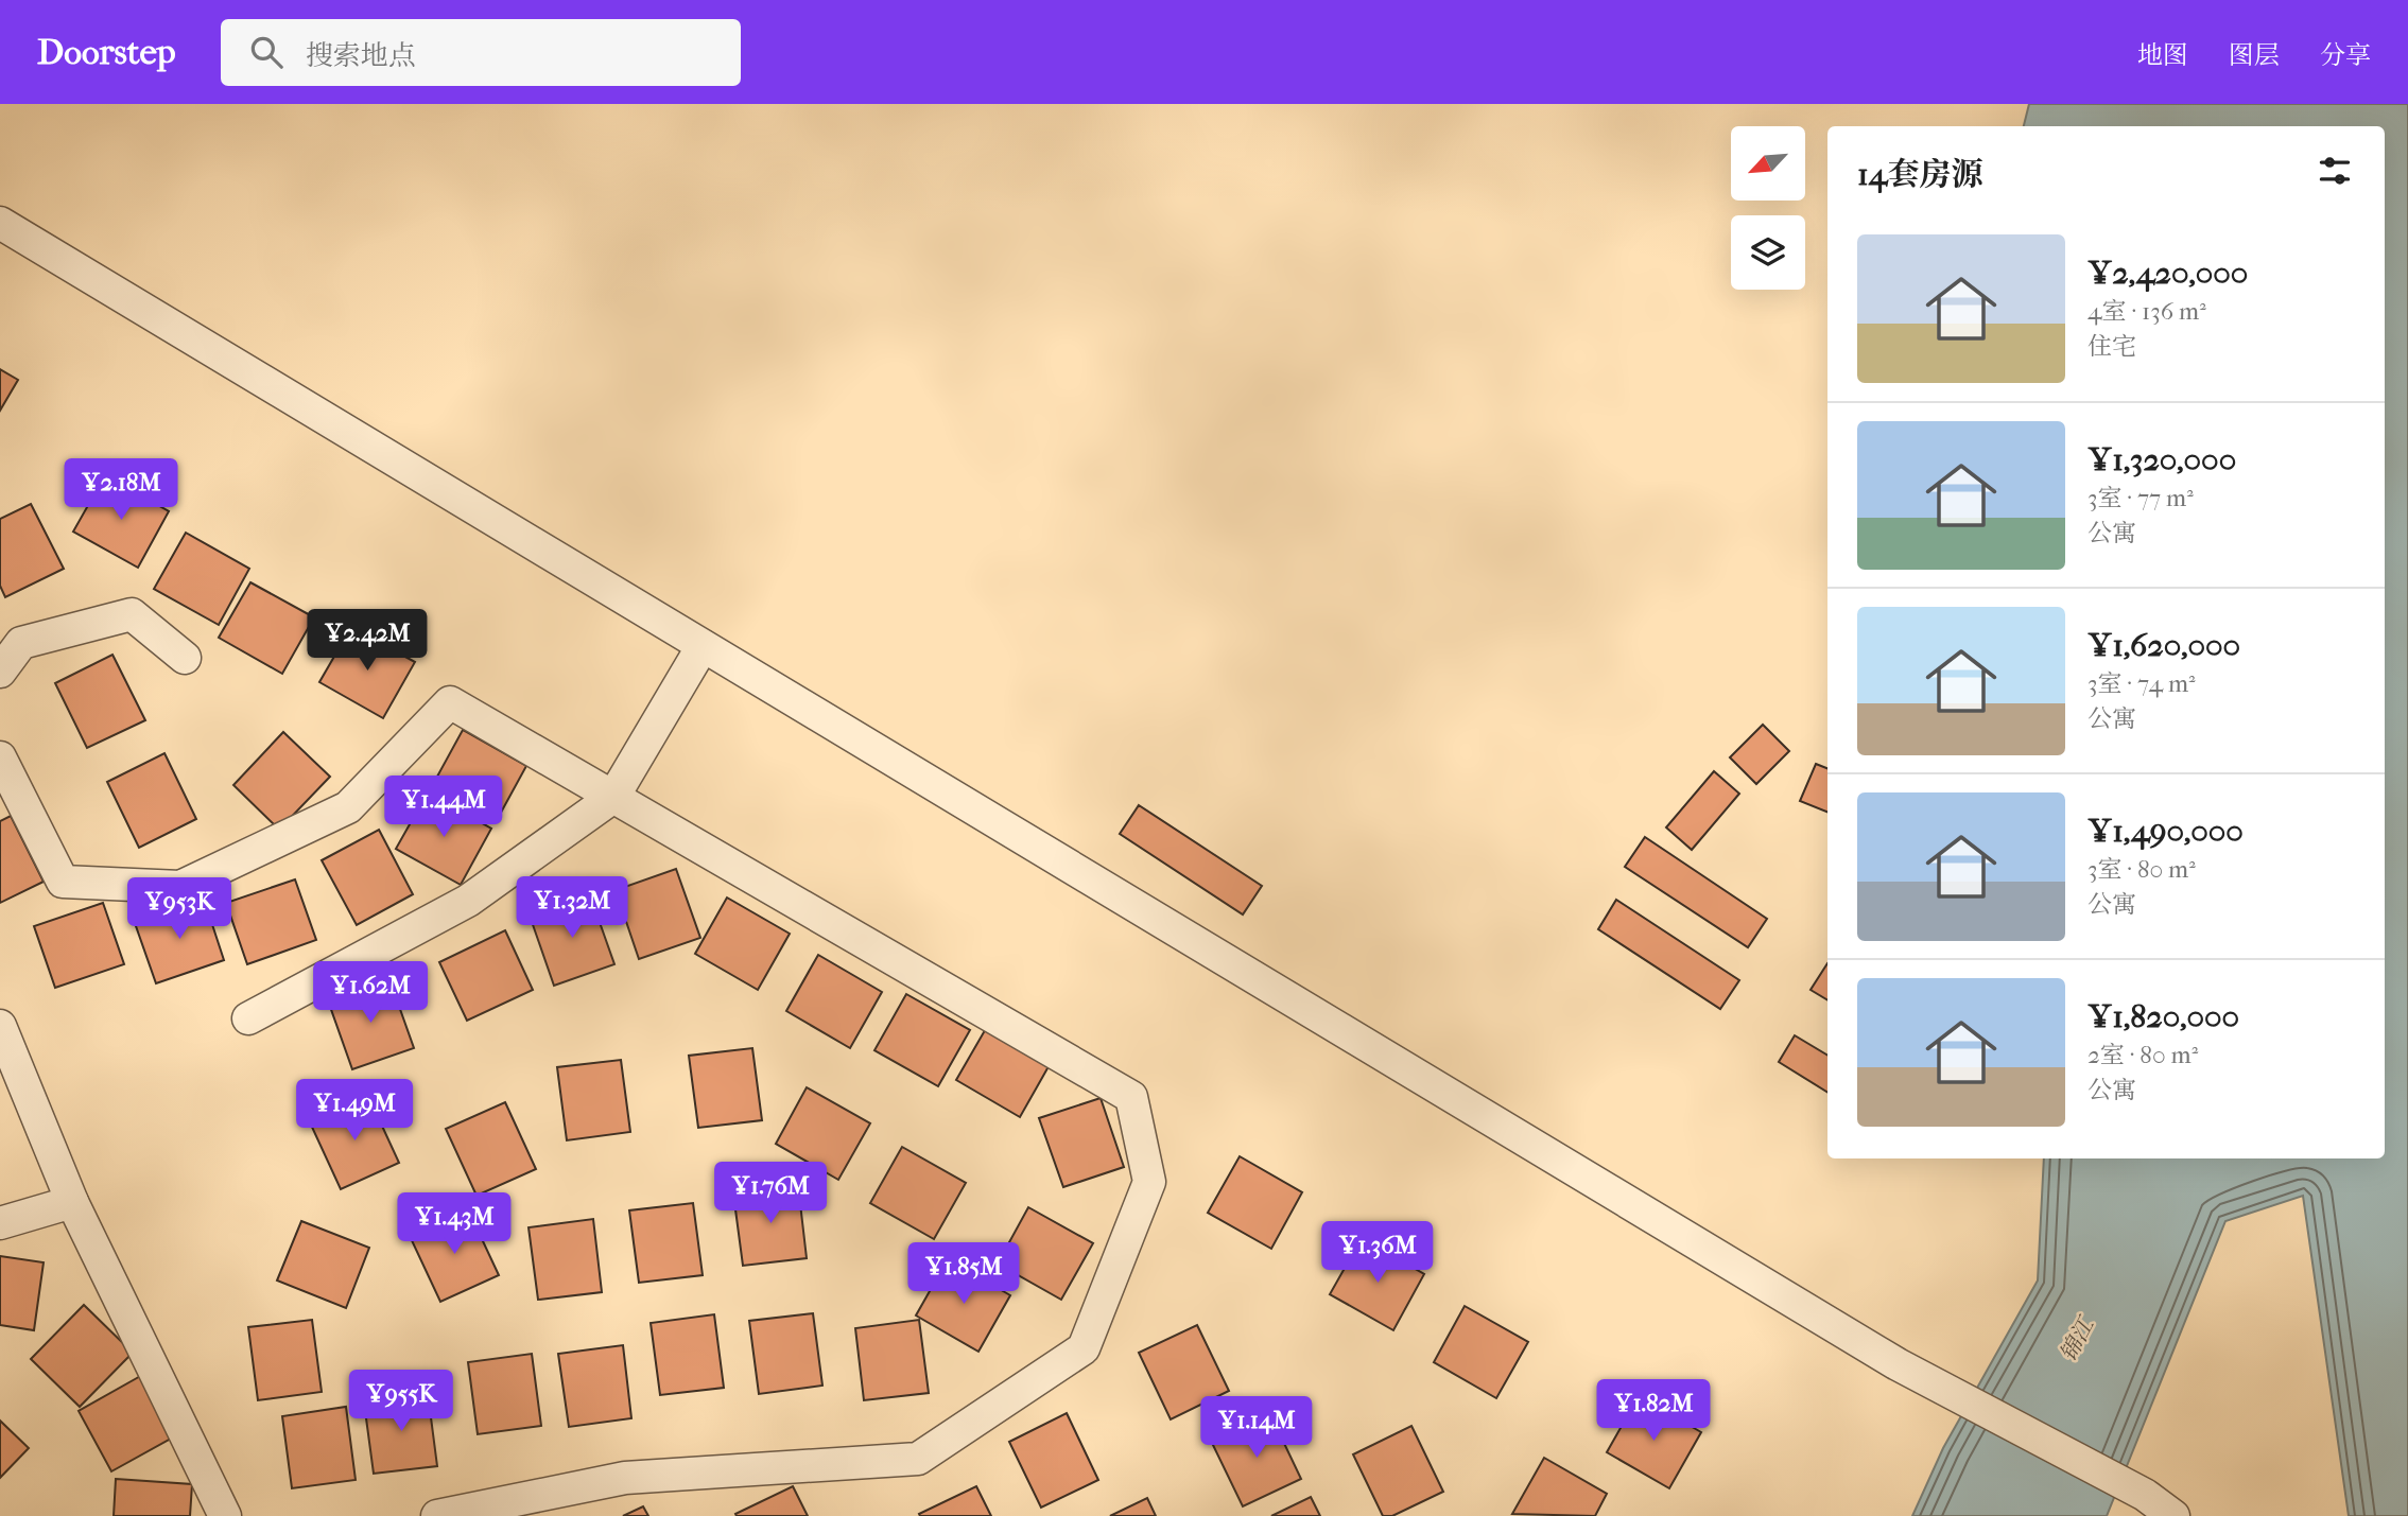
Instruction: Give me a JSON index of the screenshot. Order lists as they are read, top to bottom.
{
  "water": ["锦江"],
  "north": "bottom left",
  "page": {
    "header": "Doorstep",
    "search": "搜索地点",
    "nav": ["地图", "图层", "分享"],
    "heading": "14套房源",
    "list": [
      {
        "name": "¥2,420,000",
        "note": "4室 · 136 m² · 住宅"
      },
      {
        "name": "¥1,320,000",
        "note": "3室 · 77 m² · 公寓"
      },
      {
        "name": "¥1,620,000",
        "note": "3室 · 74 m² · 公寓"
      },
      {
        "name": "¥1,490,000",
        "note": "3室 · 80 m² · 公寓"
      },
      {
        "name": "¥1,820,000",
        "note": "2室 · 80 m² · 公寓"
      }
    ],
    "price": [
      "¥2.18M",
      "¥2.42M",
      "¥1.44M",
      "¥1.32M",
      "¥953K",
      "¥1.62M",
      "¥1.49M",
      "¥1.76M",
      "¥1.43M",
      "¥1.36M",
      "¥1.85M",
      "¥955K",
      "¥1.82M",
      "¥1.14M"
    ]
  }
}
